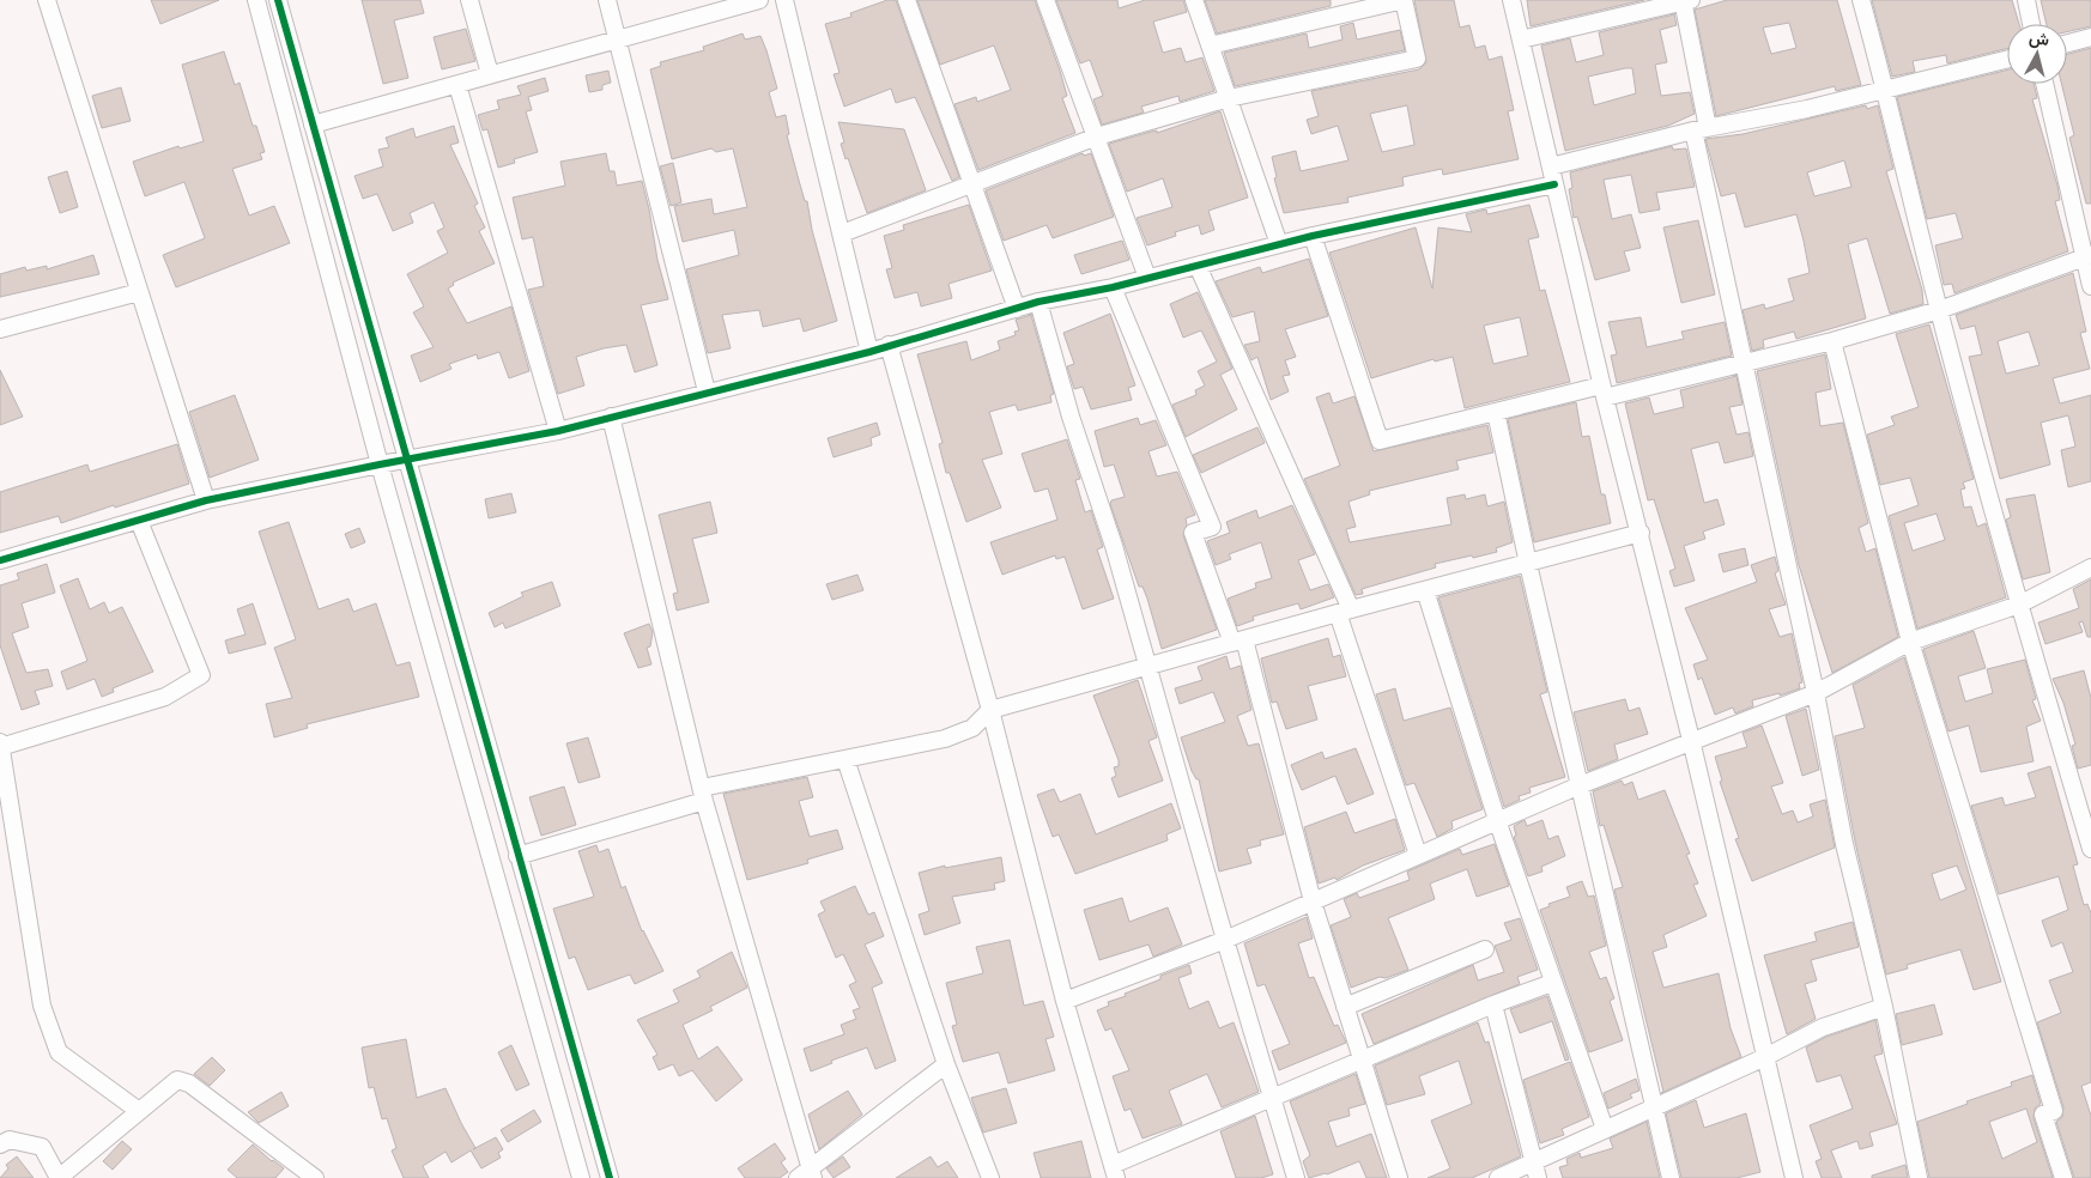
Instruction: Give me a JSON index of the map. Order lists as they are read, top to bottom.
{
  "north": "top"
}
